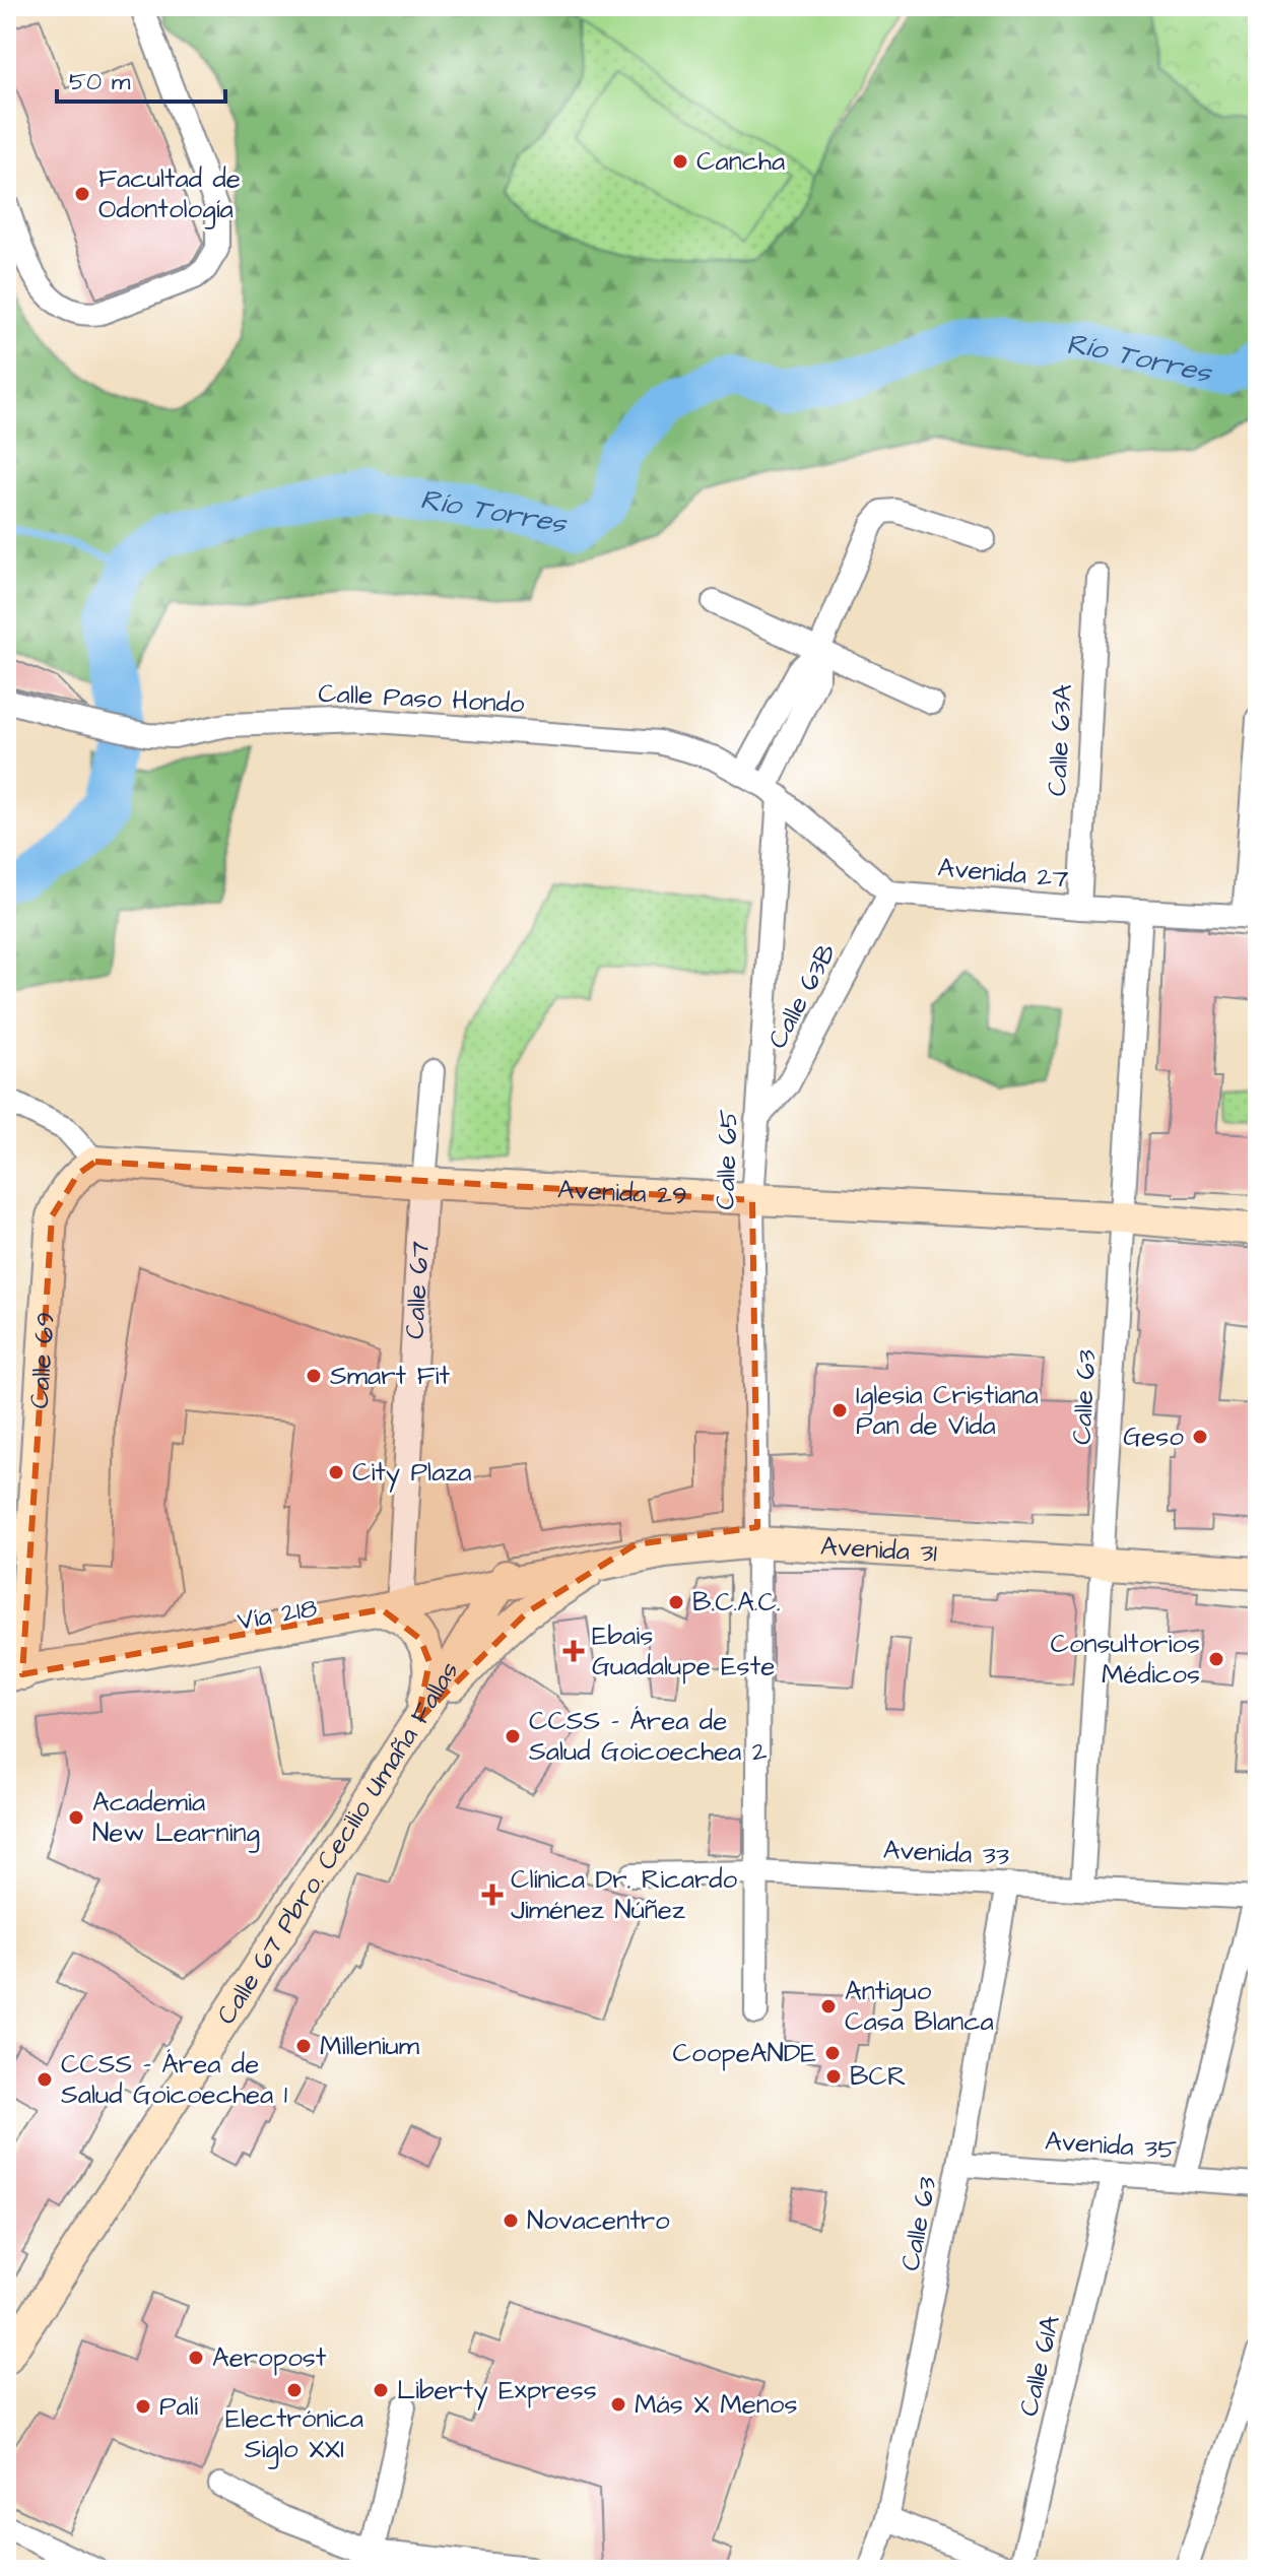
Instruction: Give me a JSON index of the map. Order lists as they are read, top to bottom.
{
  "streets": {
    "main road": [
      "Avenida 29",
      "Calle 69",
      "Avenida 31",
      "Vía 218",
      "Calle 67 Pbro. Cecilio Umaña Fallas"
    ],
    "street": [
      "Calle Paso Hondo",
      "Calle 63A",
      "Avenida 27",
      "Calle 63B",
      "Calle 65",
      "Calle 67",
      "Calle 63",
      "Avenida 33",
      "Avenida 35",
      "Calle 61A"
    ]
  },
  "crossings": [
    ["Calle Paso Hondo", "Calle 65"],
    ["Calle 63A", "Avenida 27"],
    ["Avenida 27", "Calle 63B"],
    ["Avenida 27", "Calle 63"],
    ["Calle 63B", "Calle 65"],
    ["Calle 65", "Avenida 29"],
    ["Calle 65", "Avenida 31"],
    ["Calle 65", "Avenida 33"],
    ["Avenida 29", "Calle 67"],
    ["Avenida 29", "Calle 69"],
    ["Avenida 29", "Calle 63"],
    ["Calle 67", "Vía 218"],
    ["Calle 69", "Vía 218"],
    ["Calle 63", "Avenida 31"],
    ["Calle 63", "Avenida 33"],
    ["Calle 63", "Avenida 35"],
    ["Avenida 31", "Vía 218"],
    ["Avenida 31", "Calle 67 Pbro. Cecilio Umaña Fallas"],
    ["Vía 218", "Calle 67 Pbro. Cecilio Umaña Fallas"],
    ["Avenida 35", "Calle 61A"]
  ],
  "water": ["Río Torres"],
  "places": {
    "other": [
      "Cancha",
      "Facultad de Odontología",
      "Smart Fit",
      "Iglesia Cristiana Pan de Vida",
      "Geso",
      "City Plaza",
      "B.C.A.C.",
      "Consultorios Médicos",
      "CCSS - Área de Salud Goicoechea 2",
      "Academia New Learning",
      "Antiguo Casa Blanca",
      "Millenium",
      "CoopeANDE",
      "BCR",
      "CCSS - Área de Salud Goicoechea 1",
      "Novacentro",
      "Aeropost",
      "Electrónica Siglo XXI",
      "Liberty Express",
      "Más X Menos",
      "Palí"
    ],
    "health": ["Ebais Guadalupe Este", "Clínica Dr. Ricardo Jiménez Núñez"]
  },
  "scale_bar": "50 m"
}
